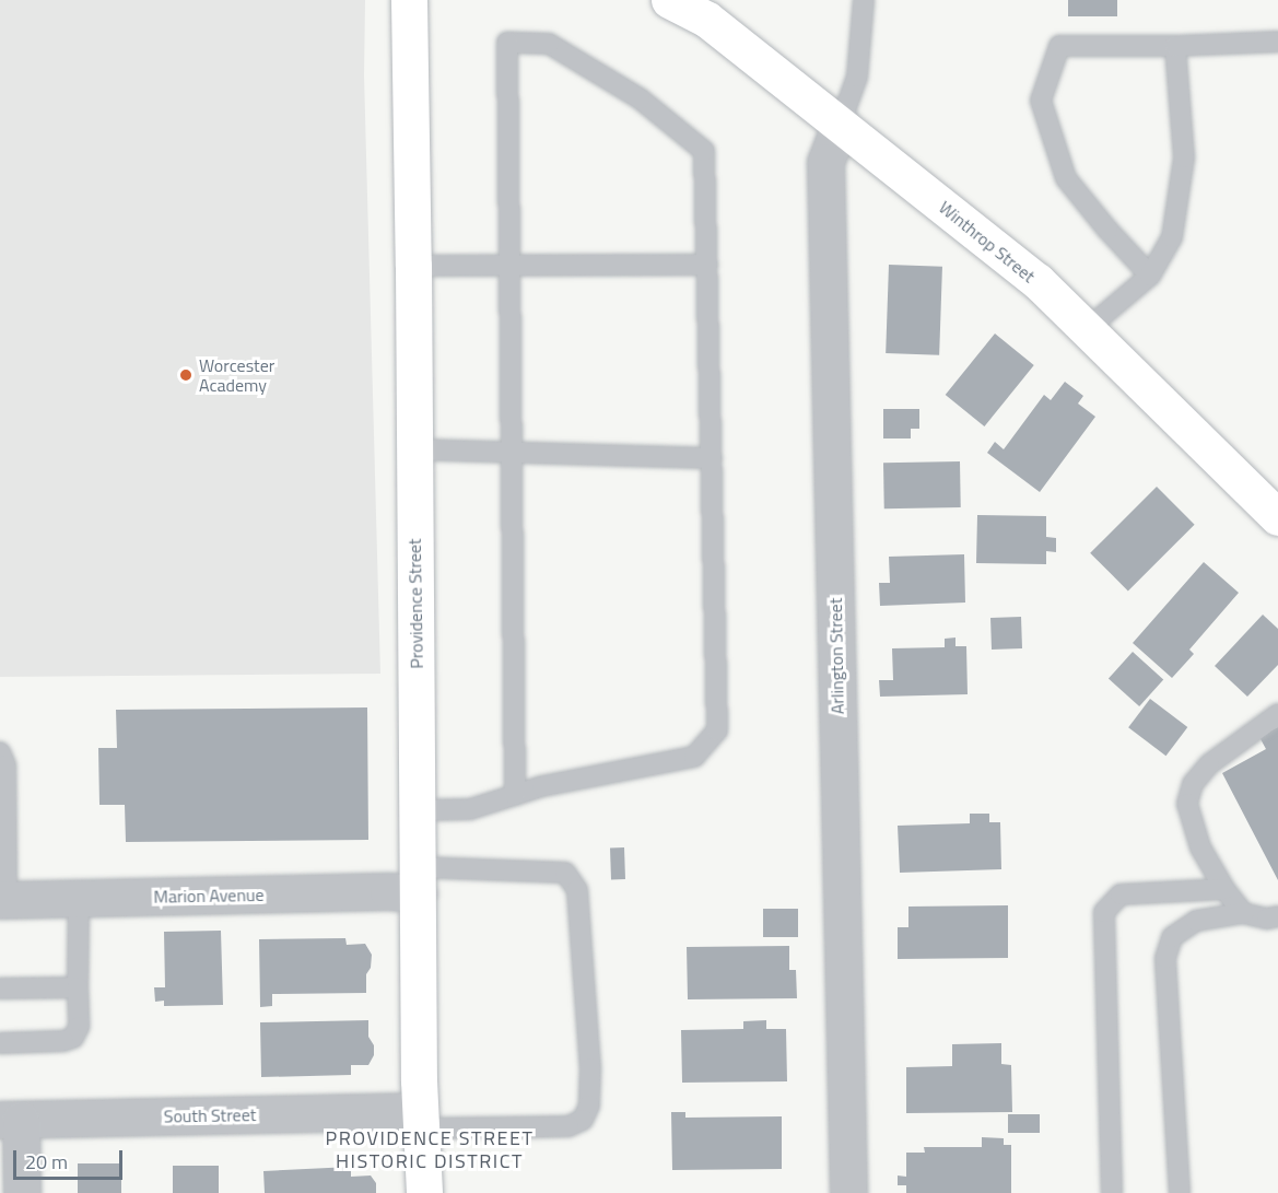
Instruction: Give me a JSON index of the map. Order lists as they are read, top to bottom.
{
  "streets": {
    "street": [
      "Winthrop Street",
      "Providence Street",
      "Arlington Street",
      "Marion Avenue",
      "South Street"
    ]
  },
  "crossings": [
    ["Winthrop Street", "Arlington Street"],
    ["Providence Street", "Marion Avenue"],
    ["Providence Street", "South Street"]
  ],
  "districts": ["PROVIDENCE STREET HISTORIC DISTRICT"],
  "places": ["Worcester Academy"],
  "scale_bar": "20 m"
}
